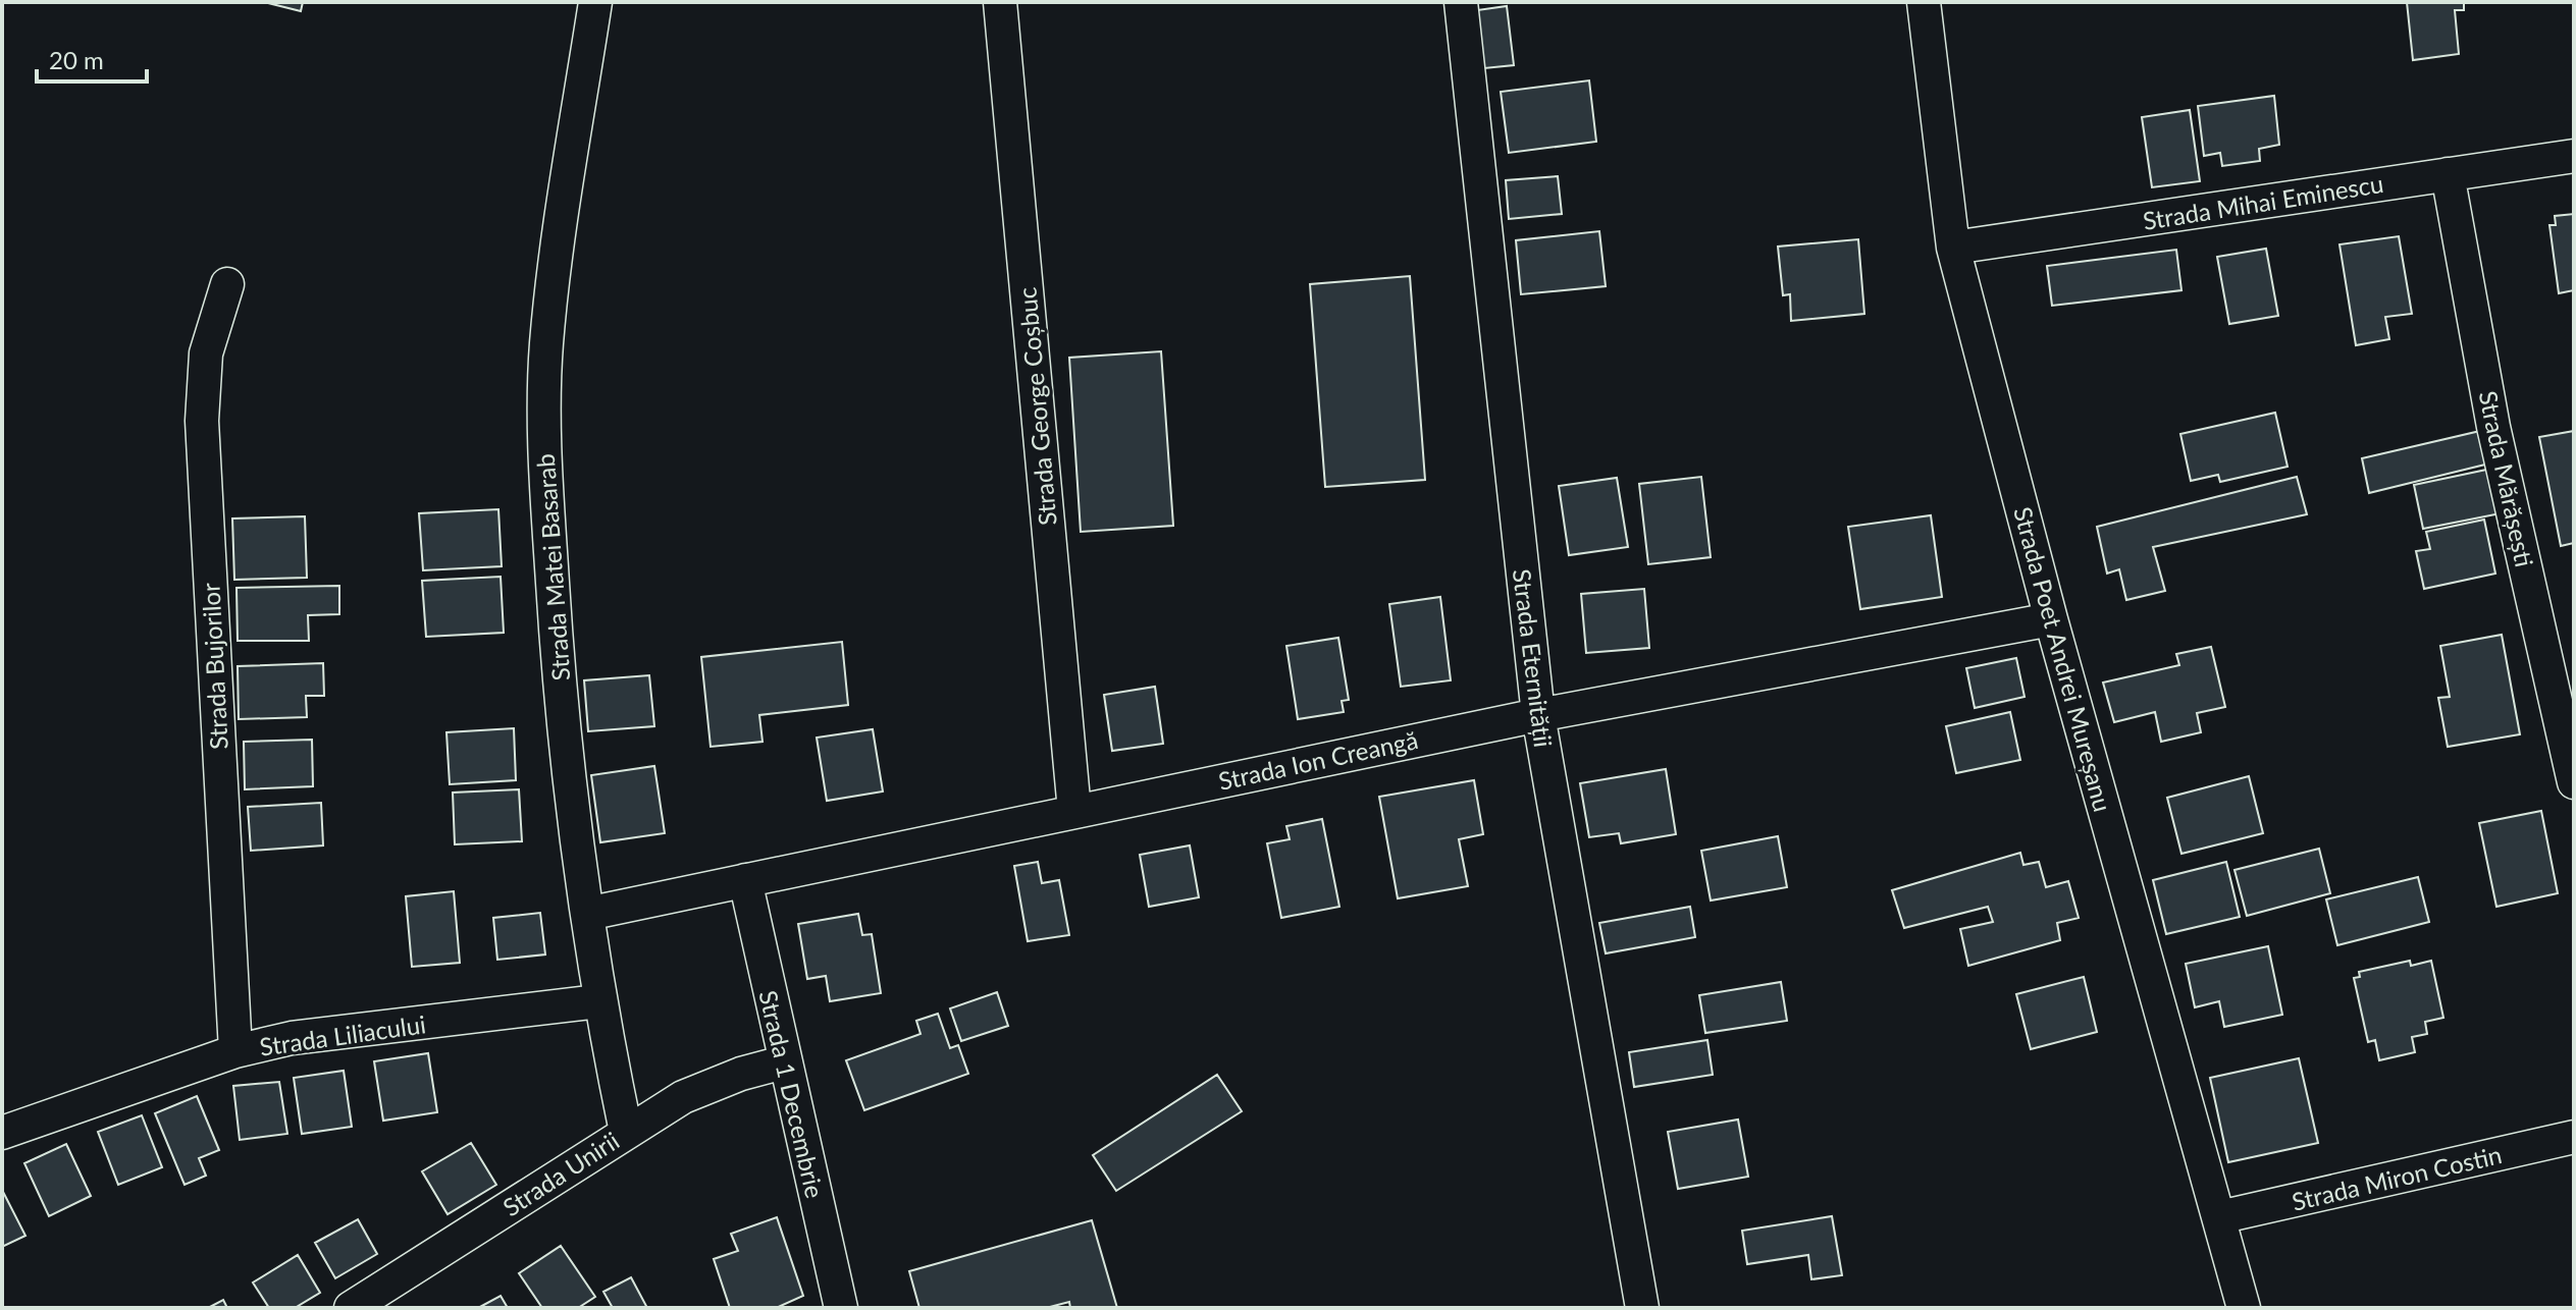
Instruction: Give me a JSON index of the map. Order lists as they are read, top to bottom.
{
  "streets": {
    "street": [
      "Strada Mihai Eminescu",
      "Strada George Coșbuc",
      "Strada Mărășești",
      "Strada Matei Basarab",
      "Strada Eternității",
      "Strada Poet Andrei Mureșanu",
      "Strada Bujorilor",
      "Strada Ion Creangă",
      "Strada Liliacului",
      "Strada 1 Decembrie",
      "Strada Unirii",
      "Strada Miron Costin"
    ]
  },
  "crossings": [
    ["Strada Mihai Eminescu", "Strada Mărășești"],
    ["Strada Mihai Eminescu", "Strada Poet Andrei Mureșanu"],
    ["Strada George Coșbuc", "Strada Ion Creangă"],
    ["Strada Matei Basarab", "Strada Ion Creangă"],
    ["Strada Matei Basarab", "Strada Liliacului"],
    ["Strada Matei Basarab", "Strada Unirii"],
    ["Strada Eternității", "Strada Ion Creangă"],
    ["Strada Poet Andrei Mureșanu", "Strada Ion Creangă"],
    ["Strada Poet Andrei Mureșanu", "Strada Miron Costin"],
    ["Strada Bujorilor", "Strada Liliacului"],
    ["Strada Ion Creangă", "Strada 1 Decembrie"],
    ["Strada 1 Decembrie", "Strada Unirii"]
  ],
  "scale_bar": "20 m"
}
